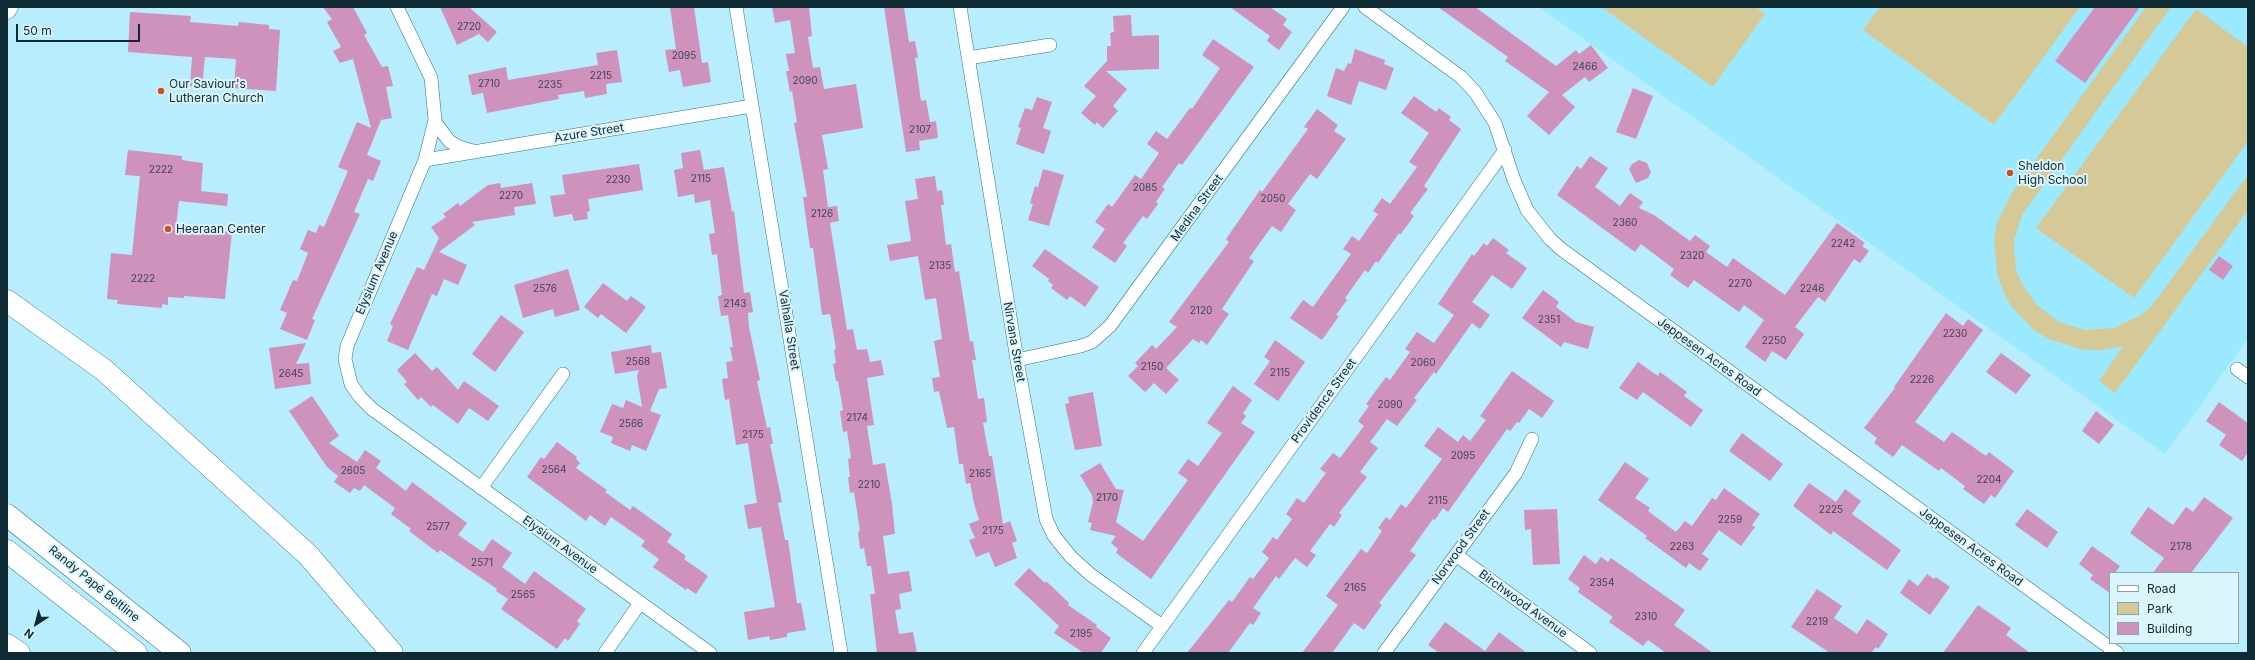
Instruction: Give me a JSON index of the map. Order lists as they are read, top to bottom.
{
  "streets": {
    "highway": ["Randy Papé Beltline"],
    "street": [
      "Azure Street",
      "Medina Street",
      "Elysium Avenue",
      "Valhalla Street",
      "Nirvana Street",
      "Jeppesen Acres Road",
      "Providence Street",
      "Norwood Street",
      "Birchwood Avenue"
    ]
  },
  "crossings": [
    ["Azure Street", "Elysium Avenue"],
    ["Azure Street", "Valhalla Street"],
    ["Medina Street", "Nirvana Street"],
    ["Nirvana Street", "Providence Street"],
    ["Jeppesen Acres Road", "Providence Street"],
    ["Norwood Street", "Birchwood Avenue"]
  ],
  "places": ["Our Saviour's Lutheran Church", "Sheldon High School", "Heeraan Center"],
  "house_numbers": [
    "2720",
    "2095",
    "2466",
    "2215",
    "2090",
    "2710",
    "2235",
    "2107",
    "2222",
    "2115",
    "2230",
    "2085",
    "2270",
    "2050",
    "2126",
    "2360",
    "2242",
    "2320",
    "2135",
    "2222",
    "2270",
    "2576",
    "2246",
    "2143",
    "2120",
    "2351",
    "2230",
    "2250",
    "2568",
    "2060",
    "2150",
    "2115",
    "2645",
    "2226",
    "2090",
    "2174",
    "2566",
    "2175",
    "2095",
    "2564",
    "2605",
    "2165",
    "2204",
    "2210",
    "2170",
    "2115",
    "2225",
    "2259",
    "2577",
    "2175",
    "2263",
    "2178",
    "2571",
    "2354",
    "2165",
    "2565",
    "2310",
    "2219",
    "2195"
  ],
  "legend": ["Road", "Park", "Building"],
  "scale_bar": "50 m",
  "north": "bottom left"
}
